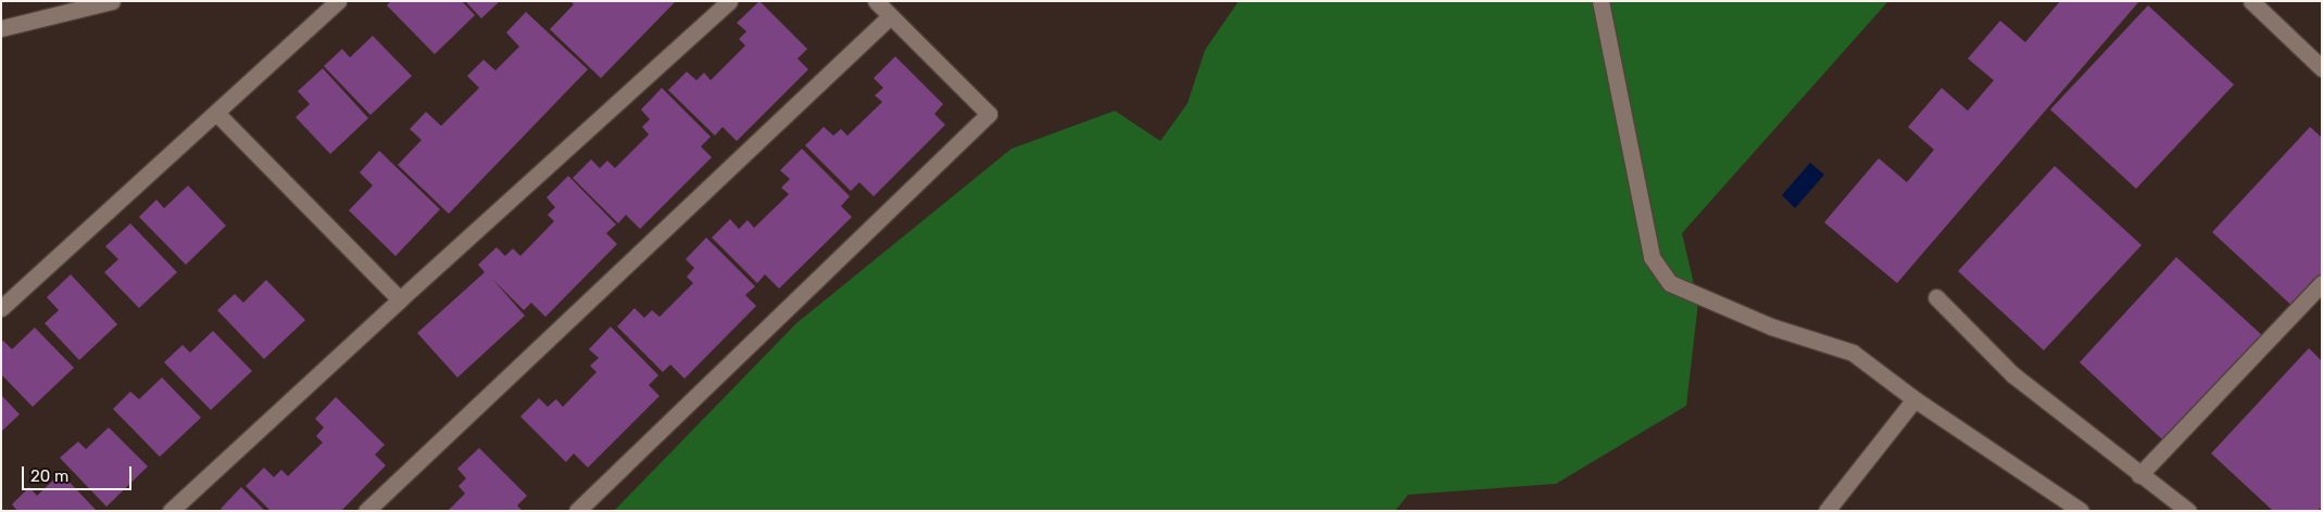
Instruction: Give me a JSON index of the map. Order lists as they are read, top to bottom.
{
  "scale_bar": "20 m"
}
